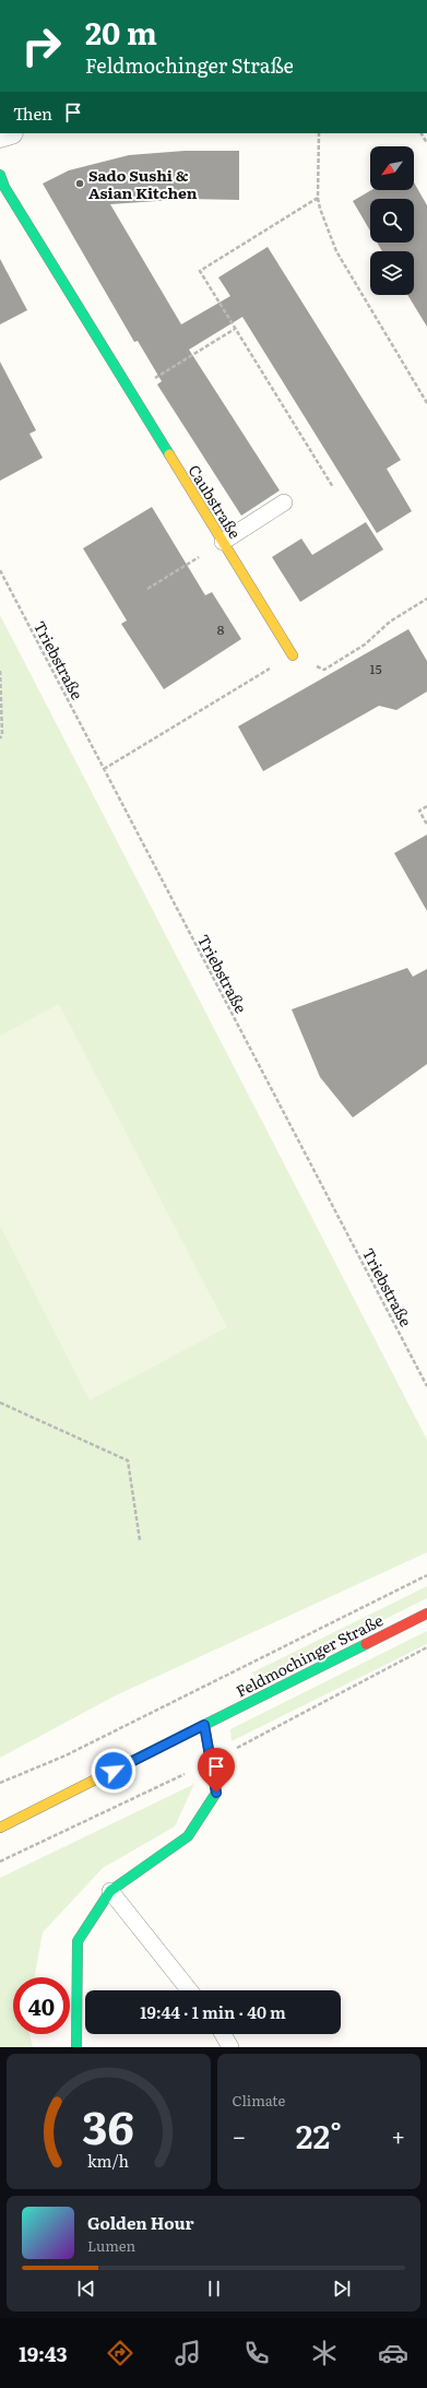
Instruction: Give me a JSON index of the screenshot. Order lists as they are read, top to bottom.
{
  "streets": {
    "street": ["Caubstraße", "Feldmochinger Straße"],
    "path": ["Triebstraße"]
  },
  "places": ["Sado Sushi & Asian Kitchen"],
  "house_numbers": ["8", "15"],
  "north": "bottom left",
  "page": {
    "turn": ["20 m", "Feldmochinger Straße"],
    "then": "Then",
    "limit": "40",
    "trip": "19:44 · 1 min · 40 m",
    "tile": "Climate",
    "heat": ["−", "22°", "+"],
    "song": ["Golden Hour", "Lumen"],
    "tabs": "19:43",
    "gauge": ["36", "km/h"]
  }
}
